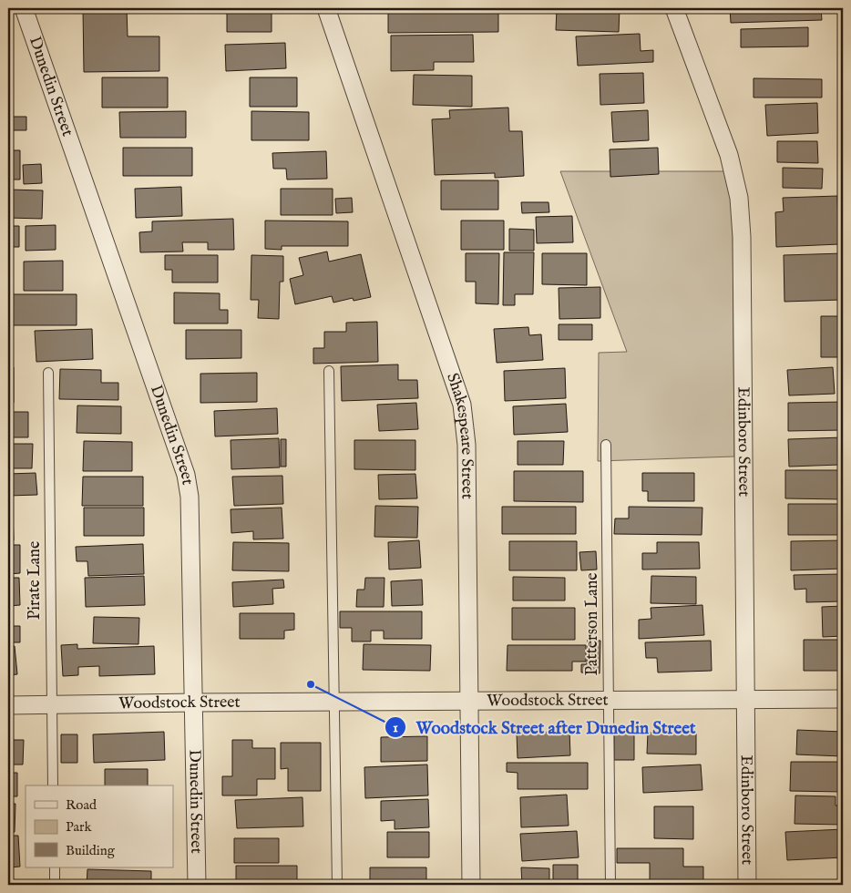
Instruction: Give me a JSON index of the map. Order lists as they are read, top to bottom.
{
  "streets": {
    "street": [
      "Dunedin Street",
      "Shakespeare Street",
      "Edinboro Street",
      "Woodstock Street"
    ],
    "lane": ["Pirate Lane", "Patterson Lane"]
  },
  "crossings": [
    ["Dunedin Street", "Woodstock Street"],
    ["Shakespeare Street", "Woodstock Street"],
    ["Edinboro Street", "Woodstock Street"],
    ["Pirate Lane", "Woodstock Street"],
    ["Patterson Lane", "Woodstock Street"]
  ],
  "places": ["Woodstock Street after Dunedin Street"],
  "legend": ["Road", "Park", "Building"]
}
